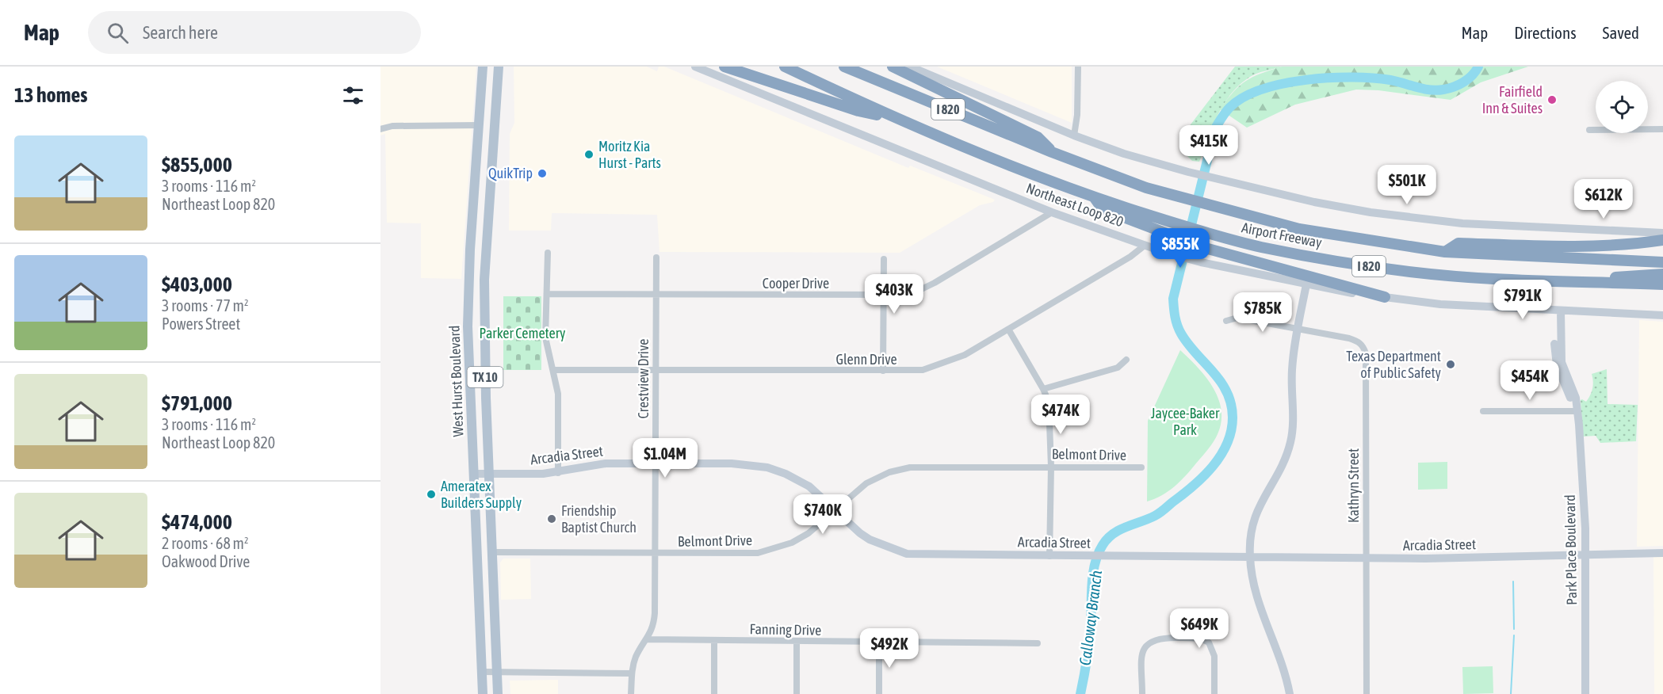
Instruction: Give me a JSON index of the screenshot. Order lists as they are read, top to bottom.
{
  "streets": {
    "highway": ["I 820", "Airport Freeway"],
    "main road": ["TX 10", "West Hurst Boulevard"],
    "street": [
      "Northeast Loop 820",
      "Cooper Drive",
      "Glenn Drive",
      "Crestview Drive",
      "Belmont Drive",
      "Arcadia Street",
      "Kathryn Street",
      "Park Place Boulevard",
      "Fanning Drive"
    ]
  },
  "crossings": [
    ["Northeast Loop 820", "Cooper Drive"],
    ["Northeast Loop 820", "Glenn Drive"],
    ["Northeast Loop 820", "Park Place Boulevard"],
    ["Cooper Drive", "Crestview Drive"],
    ["Glenn Drive", "Crestview Drive"],
    ["Crestview Drive", "Belmont Drive"],
    ["Crestview Drive", "Arcadia Street"],
    ["Crestview Drive", "Fanning Drive"],
    ["West Hurst Boulevard", "Belmont Drive"],
    ["West Hurst Boulevard", "Arcadia Street"],
    ["Belmont Drive", "Arcadia Street"],
    ["Arcadia Street", "Kathryn Street"],
    ["Arcadia Street", "Park Place Boulevard"]
  ],
  "water": ["Calloway Branch"],
  "parks": ["Parker Cemetery", "Jaycee-Baker Park"],
  "places": [
    "Fairfield Inn & Suites",
    "Moritz Kia Hurst - Parts",
    "QuikTrip",
    "Texas Department of Public Safety",
    "Ameratex Builders Supply",
    "Friendship Baptist Church"
  ],
  "page": {
    "header": "Map",
    "search": "Search here",
    "nav": ["Map", "Directions", "Saved"],
    "heading": "13 homes",
    "list": [
      {
        "name": "$855,000",
        "note": "3 rooms · 116 m² · Northeast Loop 820"
      },
      {
        "name": "$403,000",
        "note": "3 rooms · 77 m² · Powers Street"
      },
      {
        "name": "$791,000",
        "note": "3 rooms · 116 m² · Northeast Loop 820"
      },
      {
        "name": "$474,000",
        "note": "2 rooms · 68 m² · Oakwood Drive"
      }
    ],
    "price": [
      "$415K",
      "$501K",
      "$612K",
      "$855K",
      "$403K",
      "$791K",
      "$785K",
      "$454K",
      "$474K",
      "$1.04M",
      "$740K",
      "$649K",
      "$492K"
    ]
  }
}
